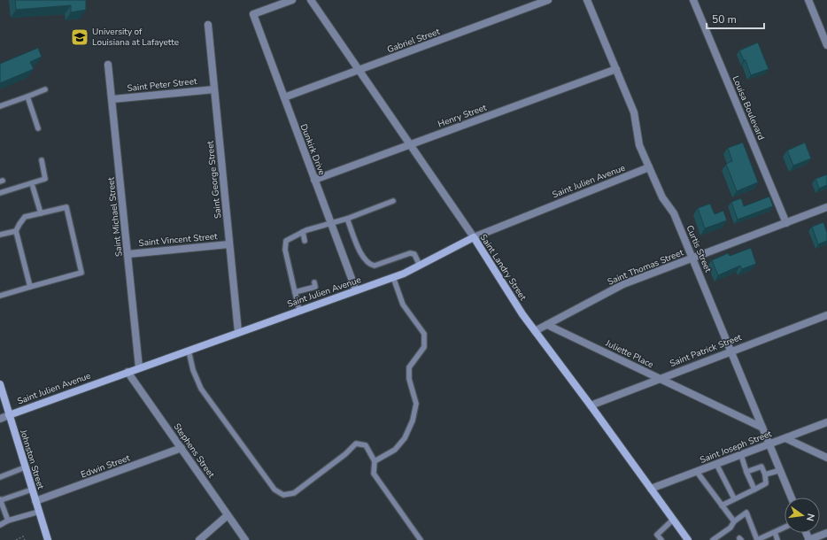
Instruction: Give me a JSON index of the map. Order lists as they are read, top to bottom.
{
  "streets": {
    "street": [
      "Gabriel Street",
      "Saint Peter Street",
      "Louisa Boulevard",
      "Henry Street",
      "Dunkirk Drive",
      "Saint George Street",
      "Saint Julien Avenue",
      "Saint Michael Street",
      "Saint Vincent Street",
      "Curtis Street",
      "Saint Landry Street",
      "Saint Thomas Street",
      "Saint Patrick Street",
      "Juliette Place",
      "Saint Joseph Street",
      "Stephens Street",
      "Johnston Street",
      "Edwin Street"
    ]
  },
  "crossings": [
    ["Gabriel Street", "Dunkirk Drive"],
    ["Gabriel Street", "Saint Landry Street"],
    ["Saint Peter Street", "Saint George Street"],
    ["Saint Peter Street", "Saint Michael Street"],
    ["Louisa Boulevard", "Saint Thomas Street"],
    ["Henry Street", "Dunkirk Drive"],
    ["Henry Street", "Curtis Street"],
    ["Henry Street", "Saint Landry Street"],
    ["Dunkirk Drive", "Saint Julien Avenue"],
    ["Saint George Street", "Saint Julien Avenue"],
    ["Saint George Street", "Saint Vincent Street"],
    ["Saint Julien Avenue", "Saint Michael Street"],
    ["Saint Julien Avenue", "Curtis Street"],
    ["Saint Julien Avenue", "Saint Landry Street"],
    ["Saint Julien Avenue", "Stephens Street"],
    ["Saint Julien Avenue", "Johnston Street"],
    ["Saint Michael Street", "Saint Vincent Street"],
    ["Curtis Street", "Saint Thomas Street"],
    ["Curtis Street", "Saint Patrick Street"],
    ["Curtis Street", "Juliette Place"],
    ["Curtis Street", "Saint Joseph Street"],
    ["Saint Landry Street", "Saint Thomas Street"],
    ["Saint Landry Street", "Saint Patrick Street"],
    ["Saint Landry Street", "Saint Joseph Street"],
    ["Saint Thomas Street", "Juliette Place"],
    ["Saint Patrick Street", "Juliette Place"],
    ["Stephens Street", "Edwin Street"],
    ["Johnston Street", "Edwin Street"]
  ],
  "places": {
    "school or university": ["University of Louisiana at Lafayette"]
  },
  "scale_bar": "50 m",
  "north": "right"
}
